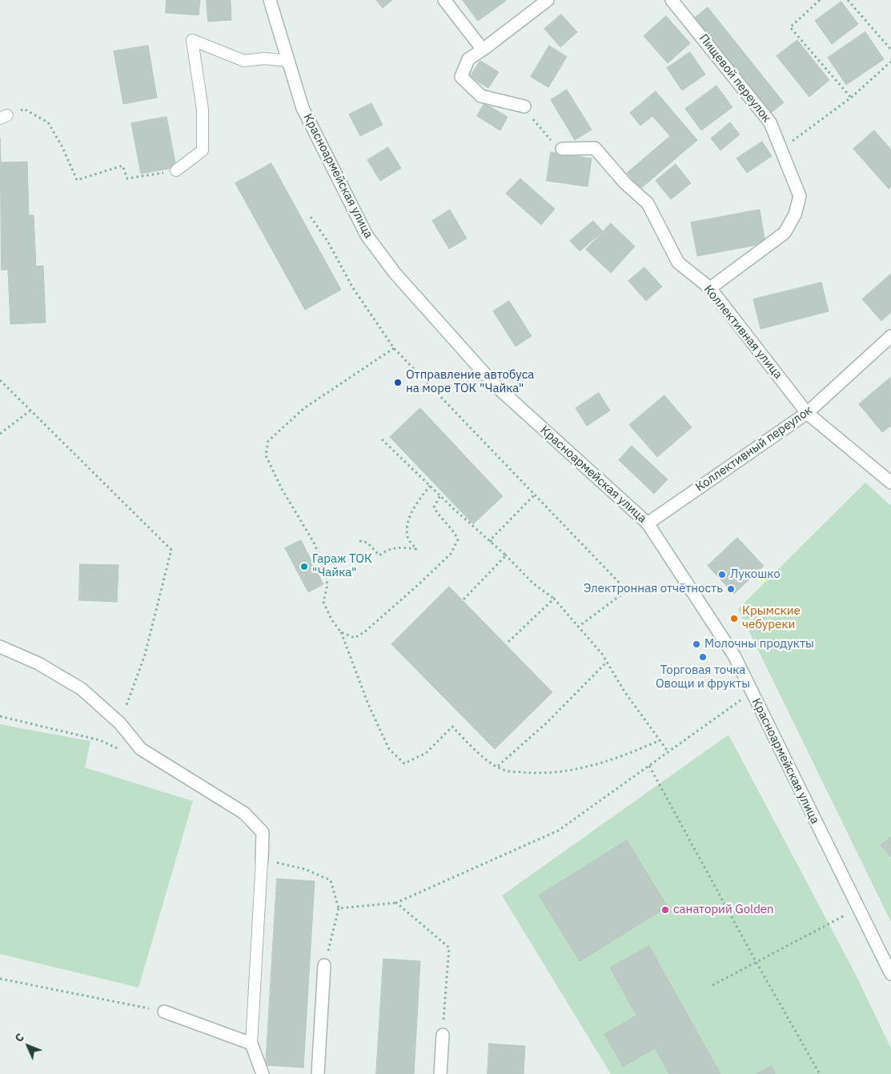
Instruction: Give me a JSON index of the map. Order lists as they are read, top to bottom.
{
  "streets": {
    "street": [
      "Пищевой переулок",
      "Красноармейская улица",
      "Коллективная улица",
      "Коллективный переулок"
    ]
  },
  "crossings": [
    ["Пищевой переулок", "Коллективная улица"],
    ["Красноармейская улица", "Коллективный переулок"],
    ["Коллективная улица", "Коллективный переулок"]
  ],
  "places": [
    "Отправление автобуса на море ТОК \"Чайка\"",
    "Гараж ТОК \"Чайка\"",
    "Лукошко",
    "Электронная отчётность",
    "Крымские чебуреки",
    "Молочны продукты",
    "Торговая точка Овощи и фрукты",
    "санаторий Golden"
  ],
  "north": "top left"
}
